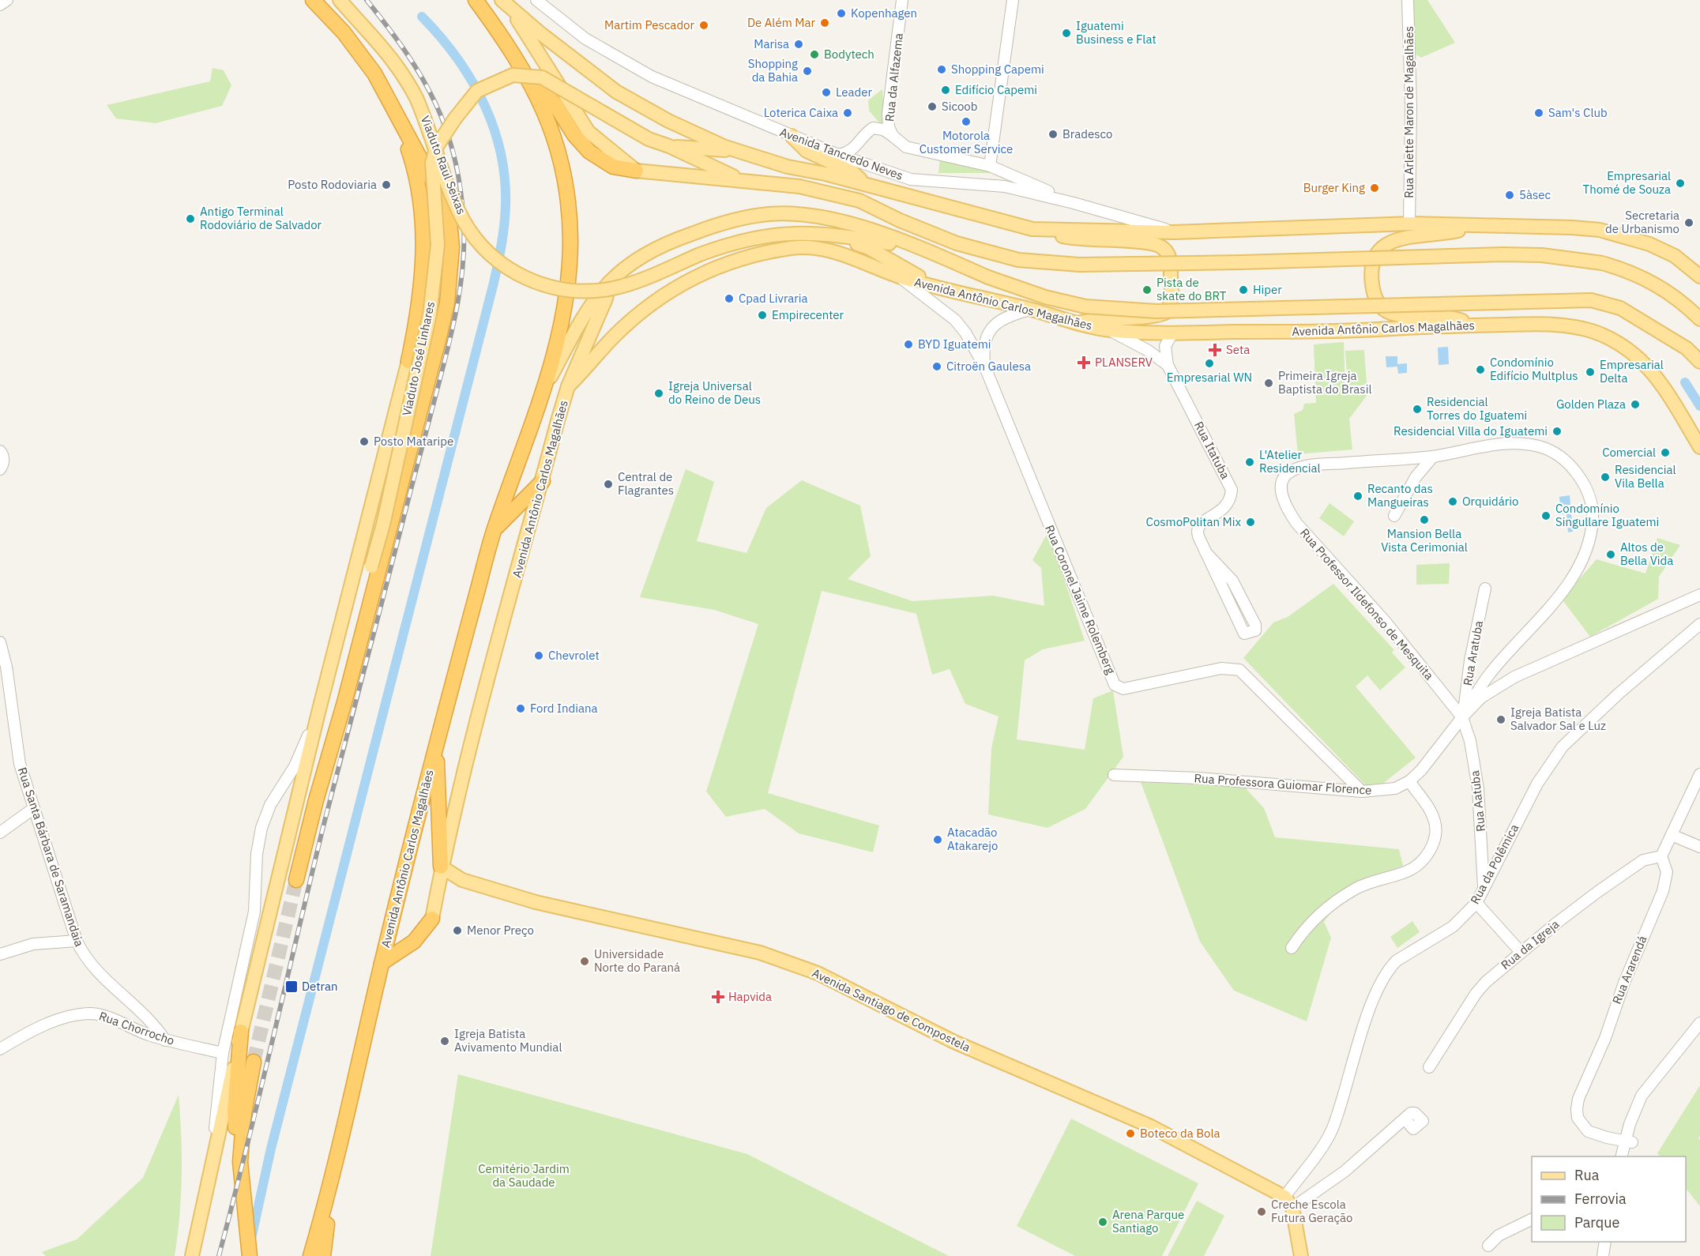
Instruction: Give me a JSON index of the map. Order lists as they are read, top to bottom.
{
  "streets": {
    "highway": ["Avenida Antônio Carlos Magalhães"],
    "main road": ["Viaduto Raul Seixas", "Viaduto José Linhares", "Avenida Santiago de Compostela"],
    "street": [
      "Rua da Alfazema",
      "Rua Arlette Maron de Magalhães",
      "Avenida Tancredo Neves",
      "Rua Itatuba",
      "Rua Coronel Jaime Rolemberg",
      "Rua Professor Ildefonso de Mesquita",
      "Rua Aratuba",
      "Rua Professora Guiomar Florence",
      "Rua Aatuba",
      "Rua Santa Bárbara de Saramandaia",
      "Rua da Polêmica",
      "Rua da Igreja",
      "Rua Ararendá",
      "Rua Chorrocho"
    ]
  },
  "crossings": [
    ["Rua da Alfazema", "Avenida Tancredo Neves"],
    ["Viaduto Raul Seixas", "Avenida Antônio Carlos Magalhães"],
    ["Avenida Antônio Carlos Magalhães", "Rua Itatuba"],
    ["Avenida Antônio Carlos Magalhães", "Rua Coronel Jaime Rolemberg"],
    ["Avenida Antônio Carlos Magalhães", "Avenida Santiago de Compostela"],
    ["Rua Coronel Jaime Rolemberg", "Rua Professora Guiomar Florence"],
    ["Rua Professor Ildefonso de Mesquita", "Rua Aratuba"],
    ["Rua Professor Ildefonso de Mesquita", "Rua Professora Guiomar Florence"],
    ["Rua Professor Ildefonso de Mesquita", "Rua Aatuba"],
    ["Rua Aratuba", "Rua Professora Guiomar Florence"],
    ["Rua Aratuba", "Rua Aatuba"],
    ["Rua Professora Guiomar Florence", "Rua Aatuba"],
    ["Rua Aatuba", "Rua da Polêmica"],
    ["Rua Santa Bárbara de Saramandaia", "Rua Chorrocho"],
    ["Rua da Polêmica", "Avenida Santiago de Compostela"],
    ["Rua da Igreja", "Rua Ararendá"]
  ],
  "parks": ["Cemitério Jardim da Saudade"],
  "places": {
    "other": [
      "Kopenhagen",
      "De Além Mar",
      "Martim Pescador",
      "Iguatemi Business e Flat",
      "Marisa",
      "Bodytech",
      "Shopping Capemi",
      "Shopping da Bahia",
      "Edifício Capemi",
      "Leader",
      "Sicoob",
      "Loterica Caixa",
      "Sam's Club",
      "Motorola Customer Service",
      "Bradesco",
      "Empresarial Thomé de Souza",
      "Posto Rodoviaria",
      "Burger King",
      "5àsec",
      "Antigo Terminal Rodoviário de Salvador",
      "Secretaria de Urbanismo",
      "Pista de skate do BRT",
      "Hiper",
      "Cpad Livraria",
      "Empirecenter",
      "BYD Iguatemi",
      "Empresarial WN",
      "Citroën Gaulesa",
      "Condomínio Edifício Multplus",
      "Empresarial Delta",
      "Primeira Igreja Baptista do Brasil",
      "Igreja Universal do Reino de Deus",
      "Golden Plaza",
      "Residencial Torres do Iguatemi",
      "Residencial Villa do Iguatemi",
      "Posto Mataripe",
      "Comercial",
      "L'Atelier Residencial",
      "Residencial Vila Bella",
      "Central de Flagrantes",
      "Recanto das Mangueiras",
      "Orquidário",
      "Condomínio Singullare Iguatemi",
      "Mansion Bella Vista Cerimonial",
      "CosmoPolitan Mix",
      "Altos de Bella Vida",
      "Chevrolet",
      "Ford Indiana",
      "Igreja Batista Salvador Sal e Luz",
      "Atacadão Atakarejo",
      "Menor Preço",
      "Universidade Norte do Paraná",
      "Igreja Batista Avivamento Mundial",
      "Boteco da Bola",
      "Creche Escola Futura Geração",
      "Arena Parque Santiago"
    ],
    "health": ["Seta", "PLANSERV", "Hapvida"],
    "transit": ["Detran"]
  },
  "legend": ["Rua", "Ferrovia", "Parque"]
}
